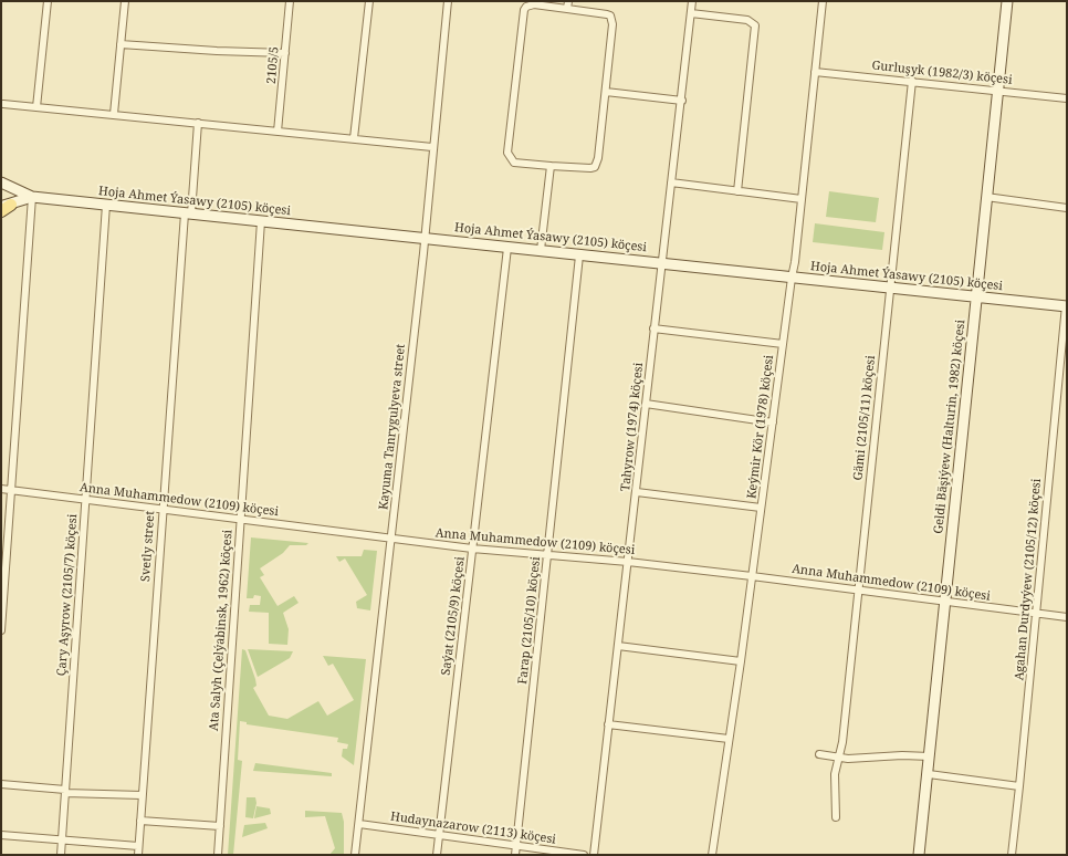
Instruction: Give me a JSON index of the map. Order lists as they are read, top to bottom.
{
  "streets": {
    "street": [
      "2105/5",
      "Gurluşyk (1982/3) köçesi",
      "Hoja Ahmet Ýasawy (2105) köçesi",
      "Gämi (2105/11) köçesi",
      "Kayuma Tanrygulyeva street",
      "Tahyrow (1974) köçesi",
      "Keýmir Kör (1978) köçesi",
      "Geldi Bäşiýew (Halturin, 1982) köçesi",
      "Anna Muhammedow (2109) köçesi",
      "Svetly street",
      "Agahan Durdyýew (2105/12) köçesi",
      "Çary Aşyrow (2105/7) köçesi",
      "Saýat (2105/9) köçesi",
      "Farap (2105/10) köçesi",
      "Ata Salyh (Çelýabinsk, 1962) köçesi",
      "Hudaynazarow (2113) köçesi"
    ]
  },
  "crossings": [
    ["Gurluşyk (1982/3) köçesi", "Gämi (2105/11) köçesi"],
    ["Gurluşyk (1982/3) köçesi", "Keýmir Kör (1978) köçesi"],
    ["Gurluşyk (1982/3) köçesi", "Geldi Bäşiýew (Halturin, 1982) köçesi"],
    ["Hoja Ahmet Ýasawy (2105) köçesi", "Gämi (2105/11) köçesi"],
    ["Hoja Ahmet Ýasawy (2105) köçesi", "Kayuma Tanrygulyeva street"],
    ["Hoja Ahmet Ýasawy (2105) köçesi", "Tahyrow (1974) köçesi"],
    ["Hoja Ahmet Ýasawy (2105) köçesi", "Keýmir Kör (1978) köçesi"],
    ["Hoja Ahmet Ýasawy (2105) köçesi", "Geldi Bäşiýew (Halturin, 1982) köçesi"],
    ["Hoja Ahmet Ýasawy (2105) köçesi", "Svetly street"],
    ["Hoja Ahmet Ýasawy (2105) köçesi", "Agahan Durdyýew (2105/12) köçesi"],
    ["Hoja Ahmet Ýasawy (2105) köçesi", "Çary Aşyrow (2105/7) köçesi"],
    ["Hoja Ahmet Ýasawy (2105) köçesi", "Saýat (2105/9) köçesi"],
    ["Hoja Ahmet Ýasawy (2105) köçesi", "Farap (2105/10) köçesi"],
    ["Hoja Ahmet Ýasawy (2105) köçesi", "Ata Salyh (Çelýabinsk, 1962) köçesi"],
    ["Gämi (2105/11) köçesi", "Anna Muhammedow (2109) köçesi"],
    ["Kayuma Tanrygulyeva street", "Anna Muhammedow (2109) köçesi"],
    ["Kayuma Tanrygulyeva street", "Hudaynazarow (2113) köçesi"],
    ["Tahyrow (1974) köçesi", "Anna Muhammedow (2109) köçesi"],
    ["Keýmir Kör (1978) köçesi", "Anna Muhammedow (2109) köçesi"],
    ["Geldi Bäşiýew (Halturin, 1982) köçesi", "Anna Muhammedow (2109) köçesi"],
    ["Anna Muhammedow (2109) köçesi", "Svetly street"],
    ["Anna Muhammedow (2109) köçesi", "Agahan Durdyýew (2105/12) köçesi"],
    ["Anna Muhammedow (2109) köçesi", "Çary Aşyrow (2105/7) köçesi"],
    ["Anna Muhammedow (2109) köçesi", "Saýat (2105/9) köçesi"],
    ["Anna Muhammedow (2109) köçesi", "Farap (2105/10) köçesi"],
    ["Anna Muhammedow (2109) köçesi", "Ata Salyh (Çelýabinsk, 1962) köçesi"],
    ["Saýat (2105/9) köçesi", "Hudaynazarow (2113) köçesi"],
    ["Farap (2105/10) köçesi", "Hudaynazarow (2113) köçesi"]
  ]
}
